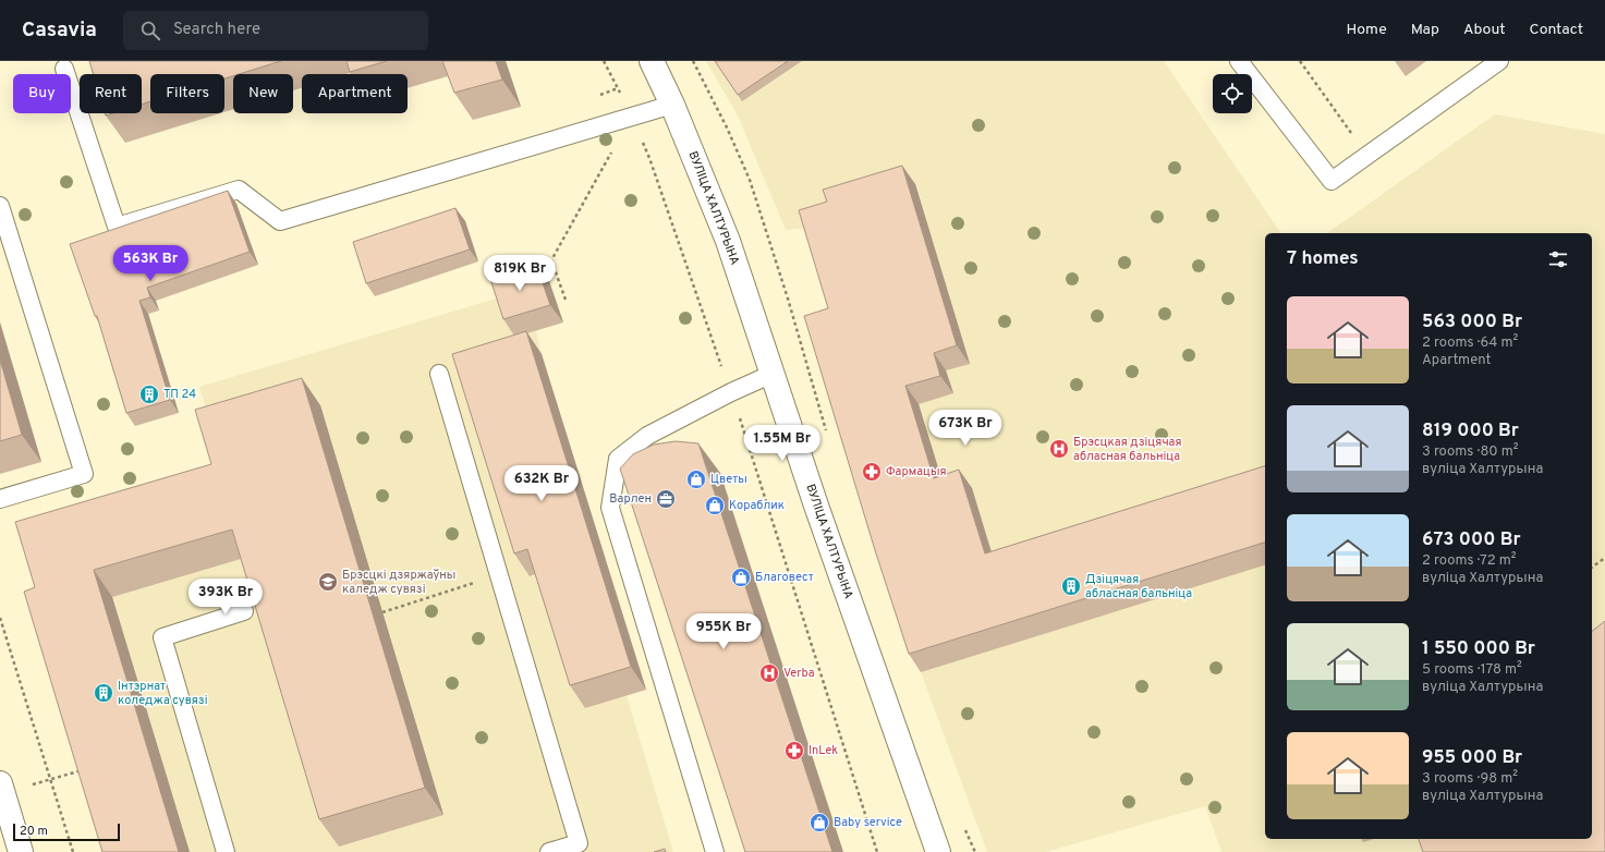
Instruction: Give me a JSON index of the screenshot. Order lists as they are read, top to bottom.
{
  "streets": {
    "street": ["ВУЛІЦА ХАЛТУРЫНА"]
  },
  "places": {
    "building": ["ТП 24", "Дзіцячая абласная бальніца", "Інтэрнат коледжа сувязі"],
    "hospital": ["Брэсцкая дзіцячая абласная бальніца", "Verba"],
    "pharmacy": ["Фармацыя", "InLek"],
    "shop": [
      "Цветы",
      "Кораблик",
      "Благовест",
      "Baby service"
    ],
    "office": ["Варлен"],
    "school or university": ["Брэсцкі дзяржаўны каледж сувязі"]
  },
  "scale_bar": "20 m",
  "page": {
    "header": "Casavia",
    "search": "Search here",
    "nav": [
      "Home",
      "Map",
      "About",
      "Contact"
    ],
    "chip": [
      "Buy",
      "Rent",
      "Filters",
      "New",
      "Apartment"
    ],
    "heading": "7 homes",
    "price": [
      "563K Br",
      "819K Br",
      "673K Br",
      "1.55M Br",
      "632K Br",
      "393K Br",
      "955K Br"
    ],
    "list": [
      {
        "name": "563 000 Br",
        "note": "2 rooms · 64 m² · Apartment"
      },
      {
        "name": "819 000 Br",
        "note": "3 rooms · 80 m² · вуліца Халтурына"
      },
      {
        "name": "673 000 Br",
        "note": "2 rooms · 72 m² · вуліца Халтурына"
      },
      {
        "name": "1 550 000 Br",
        "note": "5 rooms · 178 m² · вуліца Халтурына"
      },
      {
        "name": "955 000 Br",
        "note": "3 rooms · 98 m² · вуліца Халтурына"
      }
    ],
    "scale": "20 m"
  }
}
